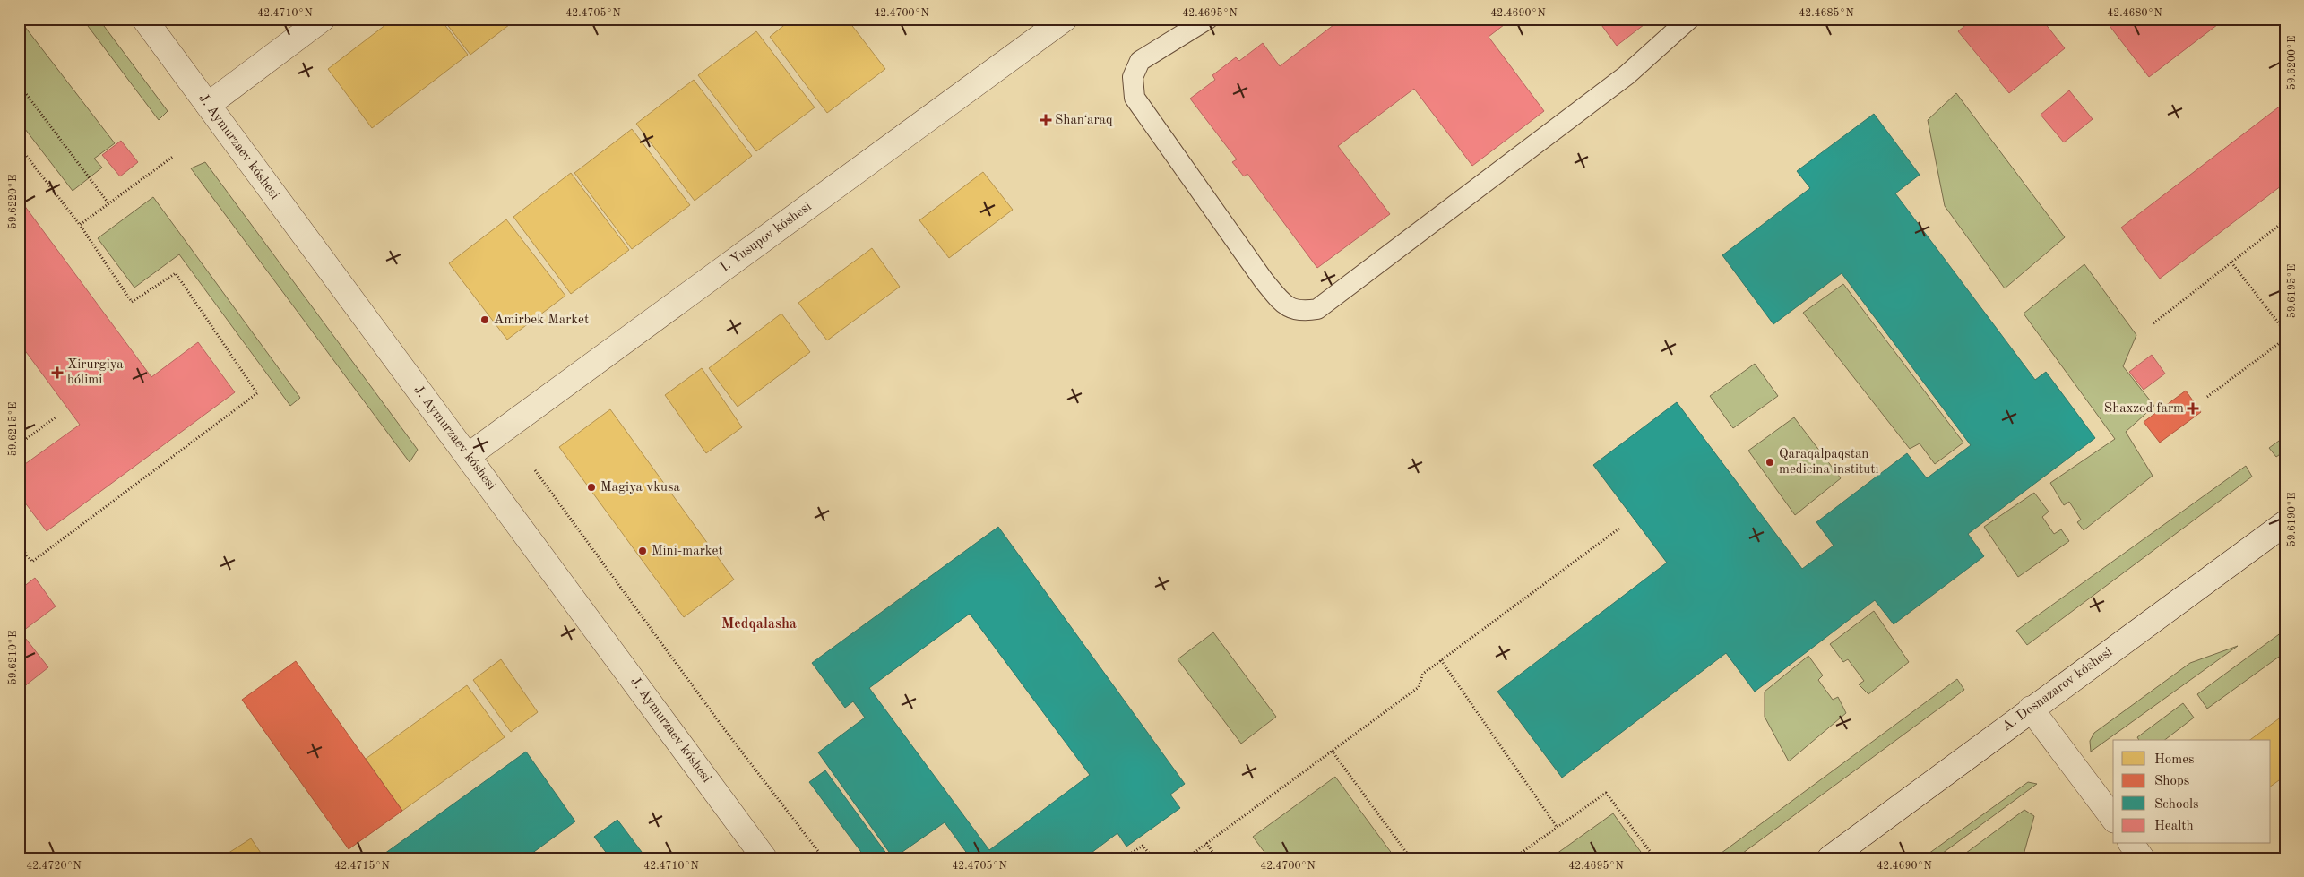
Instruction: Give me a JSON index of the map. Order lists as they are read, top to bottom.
{
  "streets": {
    "street": ["J. Aymurzaev kóshesi", "I. Yusupov kóshesi", "A. Dosnazarov kóshesi"]
  },
  "crossings": [
    ["J. Aymurzaev kóshesi", "I. Yusupov kóshesi"]
  ],
  "districts": ["Medqalasha"],
  "places": {
    "health": ["Shanʻaraq", "Xirurgiya bólimi", "Shaxzod farm"],
    "other": [
      "Amirbek Market",
      "Qaraqalpaqstan medicina institutı",
      "Magiya vkusa",
      "Mini-market"
    ]
  },
  "legend": [
    "Homes",
    "Shops",
    "Schools",
    "Health"
  ],
  "coordinates": [
    "42.4710°N",
    "42.4705°N",
    "42.4700°N",
    "42.4695°N",
    "42.4690°N",
    "42.4685°N",
    "42.4680°N",
    "59.6200°E",
    "59.6220°E",
    "59.6195°E",
    "59.6215°E",
    "59.6190°E",
    "59.6210°E",
    "42.4720°N",
    "42.4715°N"
  ]
}
